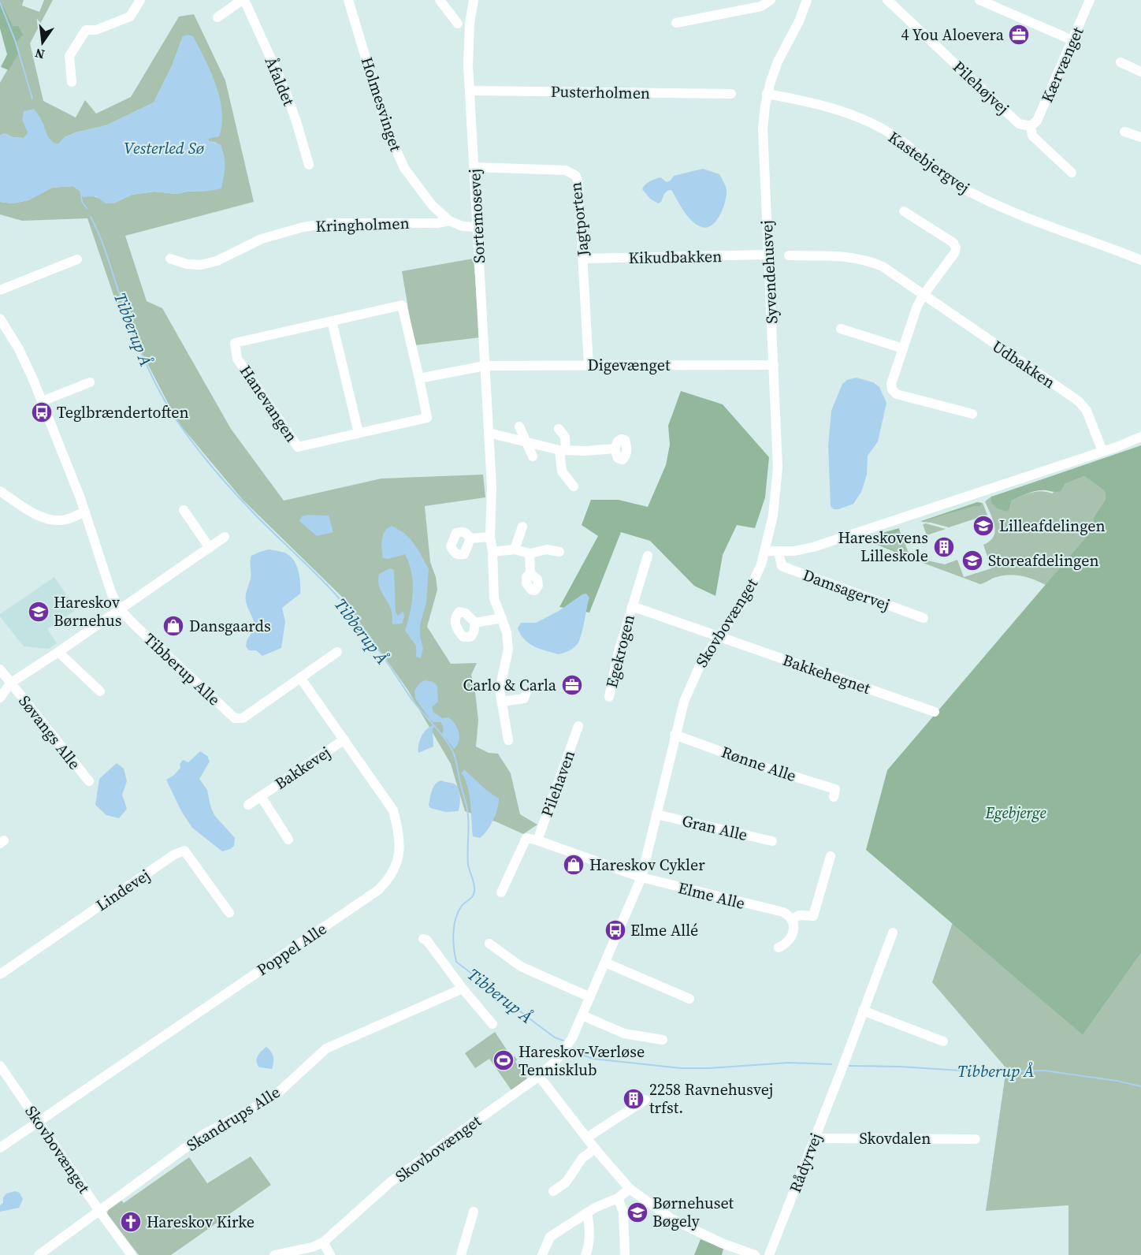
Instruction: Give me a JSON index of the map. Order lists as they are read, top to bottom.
{
  "streets": {
    "street": [
      "Kærvænget",
      "Åfaldet",
      "Pilehøjvej",
      "Pusterholmen",
      "Holmesvinget",
      "Kastebjergvej",
      "Sortemosevej",
      "Jagtporten",
      "Kringholmen",
      "Kikudbakken",
      "Syvendehusvej",
      "Udbakken",
      "Digevænget",
      "Hanevangen",
      "Damsagervej",
      "Skovbovænget",
      "Egekrogen",
      "Tibberup Alle",
      "Bakkehegnet",
      "Søvangs Alle",
      "Rønne Alle",
      "Bakkevej",
      "Pilehaven",
      "Gran Alle",
      "Lindevej",
      "Elme Alle",
      "Poppel Alle",
      "Skandrups Alle",
      "Skovdalen",
      "Rådyrvej"
    ]
  },
  "crossings": [
    ["Kærvænget", "Pilehøjvej"],
    ["Pusterholmen", "Sortemosevej"],
    ["Holmesvinget", "Sortemosevej"],
    ["Holmesvinget", "Kringholmen"],
    ["Kastebjergvej", "Syvendehusvej"],
    ["Sortemosevej", "Jagtporten"],
    ["Sortemosevej", "Digevænget"],
    ["Jagtporten", "Kikudbakken"],
    ["Jagtporten", "Digevænget"],
    ["Kikudbakken", "Syvendehusvej"],
    ["Syvendehusvej", "Digevænget"],
    ["Syvendehusvej", "Skovbovænget"],
    ["Skovbovænget", "Egekrogen"],
    ["Skovbovænget", "Bakkehegnet"],
    ["Skovbovænget", "Rønne Alle"],
    ["Skovbovænget", "Gran Alle"],
    ["Skovbovænget", "Elme Alle"],
    ["Skovbovænget", "Poppel Alle"],
    ["Skovbovænget", "Skandrups Alle"],
    ["Egekrogen", "Bakkehegnet"],
    ["Tibberup Alle", "Poppel Alle"],
    ["Bakkevej", "Poppel Alle"],
    ["Pilehaven", "Elme Alle"],
    ["Skovdalen", "Rådyrvej"]
  ],
  "water": ["Vesterled Sø", "Tibberup Å"],
  "parks": ["Egebjerge"],
  "places": {
    "office": ["4 You Aloevera", "Carlo & Carla"],
    "bus stop": ["Teglbrændertoften", "Elme Allé"],
    "school or university": [
      "Lilleafdelingen",
      "Storeafdelingen",
      "Hareskov Børnehus",
      "Børnehuset Bøgely"
    ],
    "building": ["Hareskovens Lilleskole", "2258 Ravnehusvej trfst."],
    "shop": ["Dansgaards", "Hareskov Cykler"],
    "sports": ["Hareskov-Værløse Tennisklub"],
    "church": ["Hareskov Kirke"]
  },
  "north": "bottom"
}
